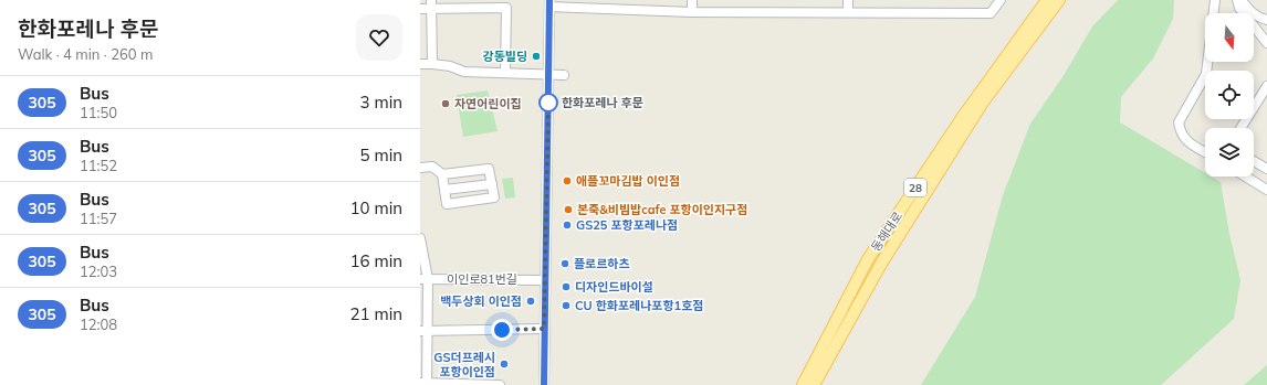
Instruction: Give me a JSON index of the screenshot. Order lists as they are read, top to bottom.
{
  "streets": {
    "main road": ["28", "동해대로"],
    "street": ["이인로81번길"]
  },
  "places": [
    "강동빌딩",
    "한화포레나 후문",
    "자연어린이집",
    "애플꼬마김밥 이인점",
    "본죽&비빔밥cafe 포항이인지구점",
    "GS25 포항포레나점",
    "플로르하츠",
    "디자인드바이설",
    "백두상회 이인점",
    "CU 한화포레나포항1호점",
    "GS더프레시 포항이인점"
  ],
  "lines": ["bus line 305"],
  "north": "bottom",
  "page": {
    "heading": ["한화포레나 후문", "Walk · 4 min · 260 m"],
    "list": [
      {
        "mark": "305",
        "name": "Bus",
        "note": "11:50",
        "value": "3 min"
      },
      {
        "mark": "305",
        "name": "Bus",
        "note": "11:52",
        "value": "5 min"
      },
      {
        "mark": "305",
        "name": "Bus",
        "note": "11:57",
        "value": "10 min"
      },
      {
        "mark": "305",
        "name": "Bus",
        "note": "12:03",
        "value": "16 min"
      },
      {
        "mark": "305",
        "name": "Bus",
        "note": "12:08",
        "value": "21 min"
      }
    ]
  }
}
